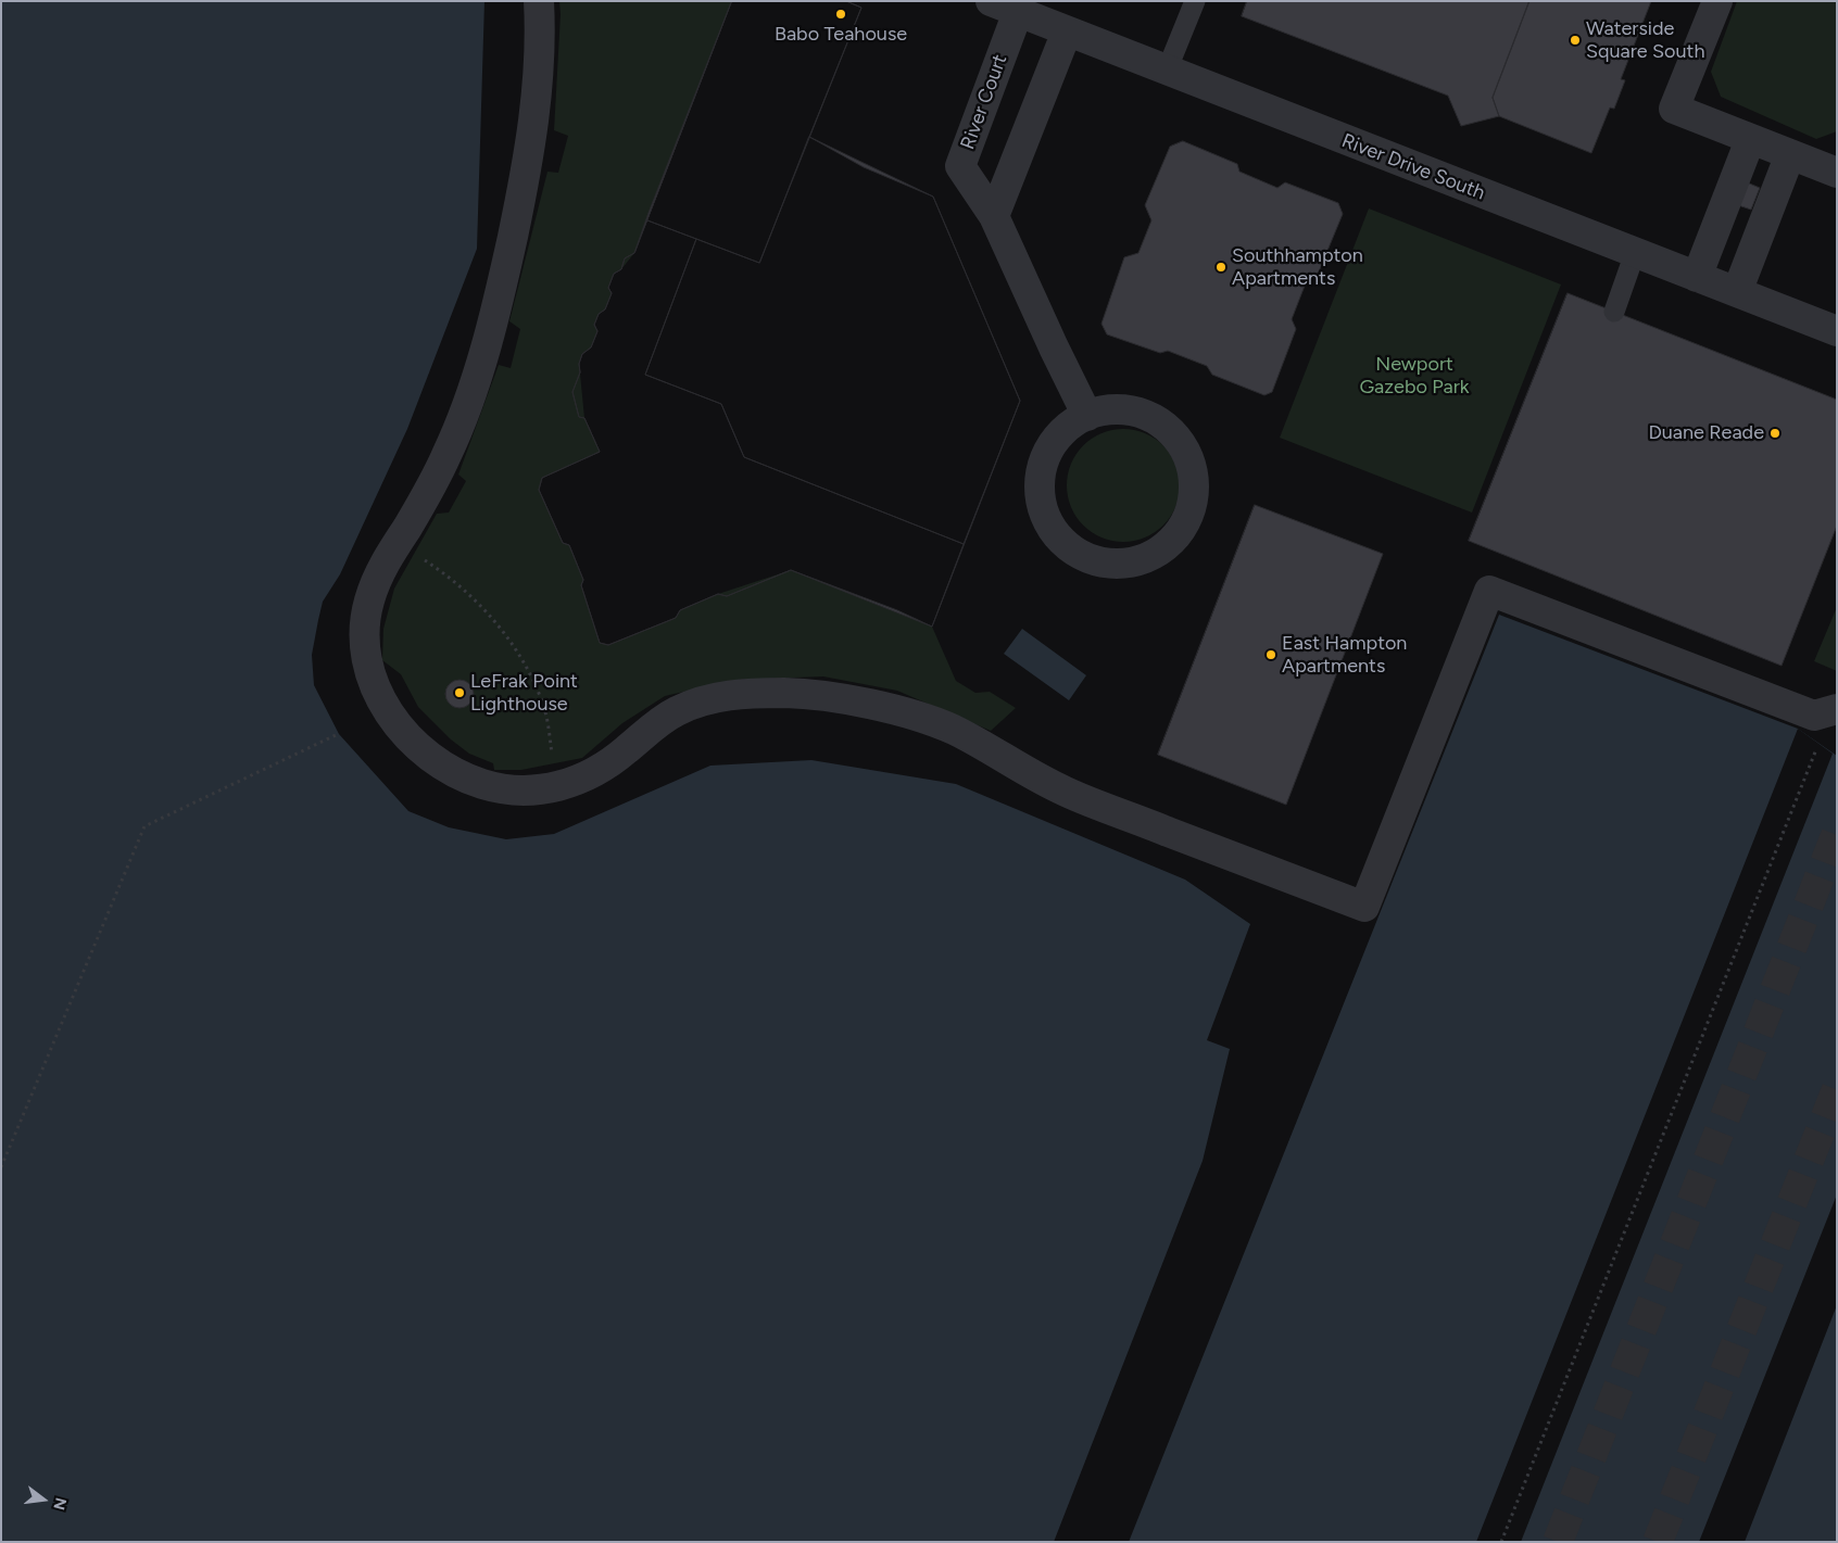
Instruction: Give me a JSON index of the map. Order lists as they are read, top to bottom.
{
  "streets": {
    "street": ["River Court", "River Drive South"]
  },
  "crossings": [
    ["River Court", "River Drive South"]
  ],
  "parks": ["Newport Gazebo Park"],
  "places": [
    "Babo Teahouse",
    "Waterside Square South",
    "Southhampton Apartments",
    "Duane Reade",
    "East Hampton Apartments",
    "LeFrak Point Lighthouse"
  ],
  "north": "right"
}
